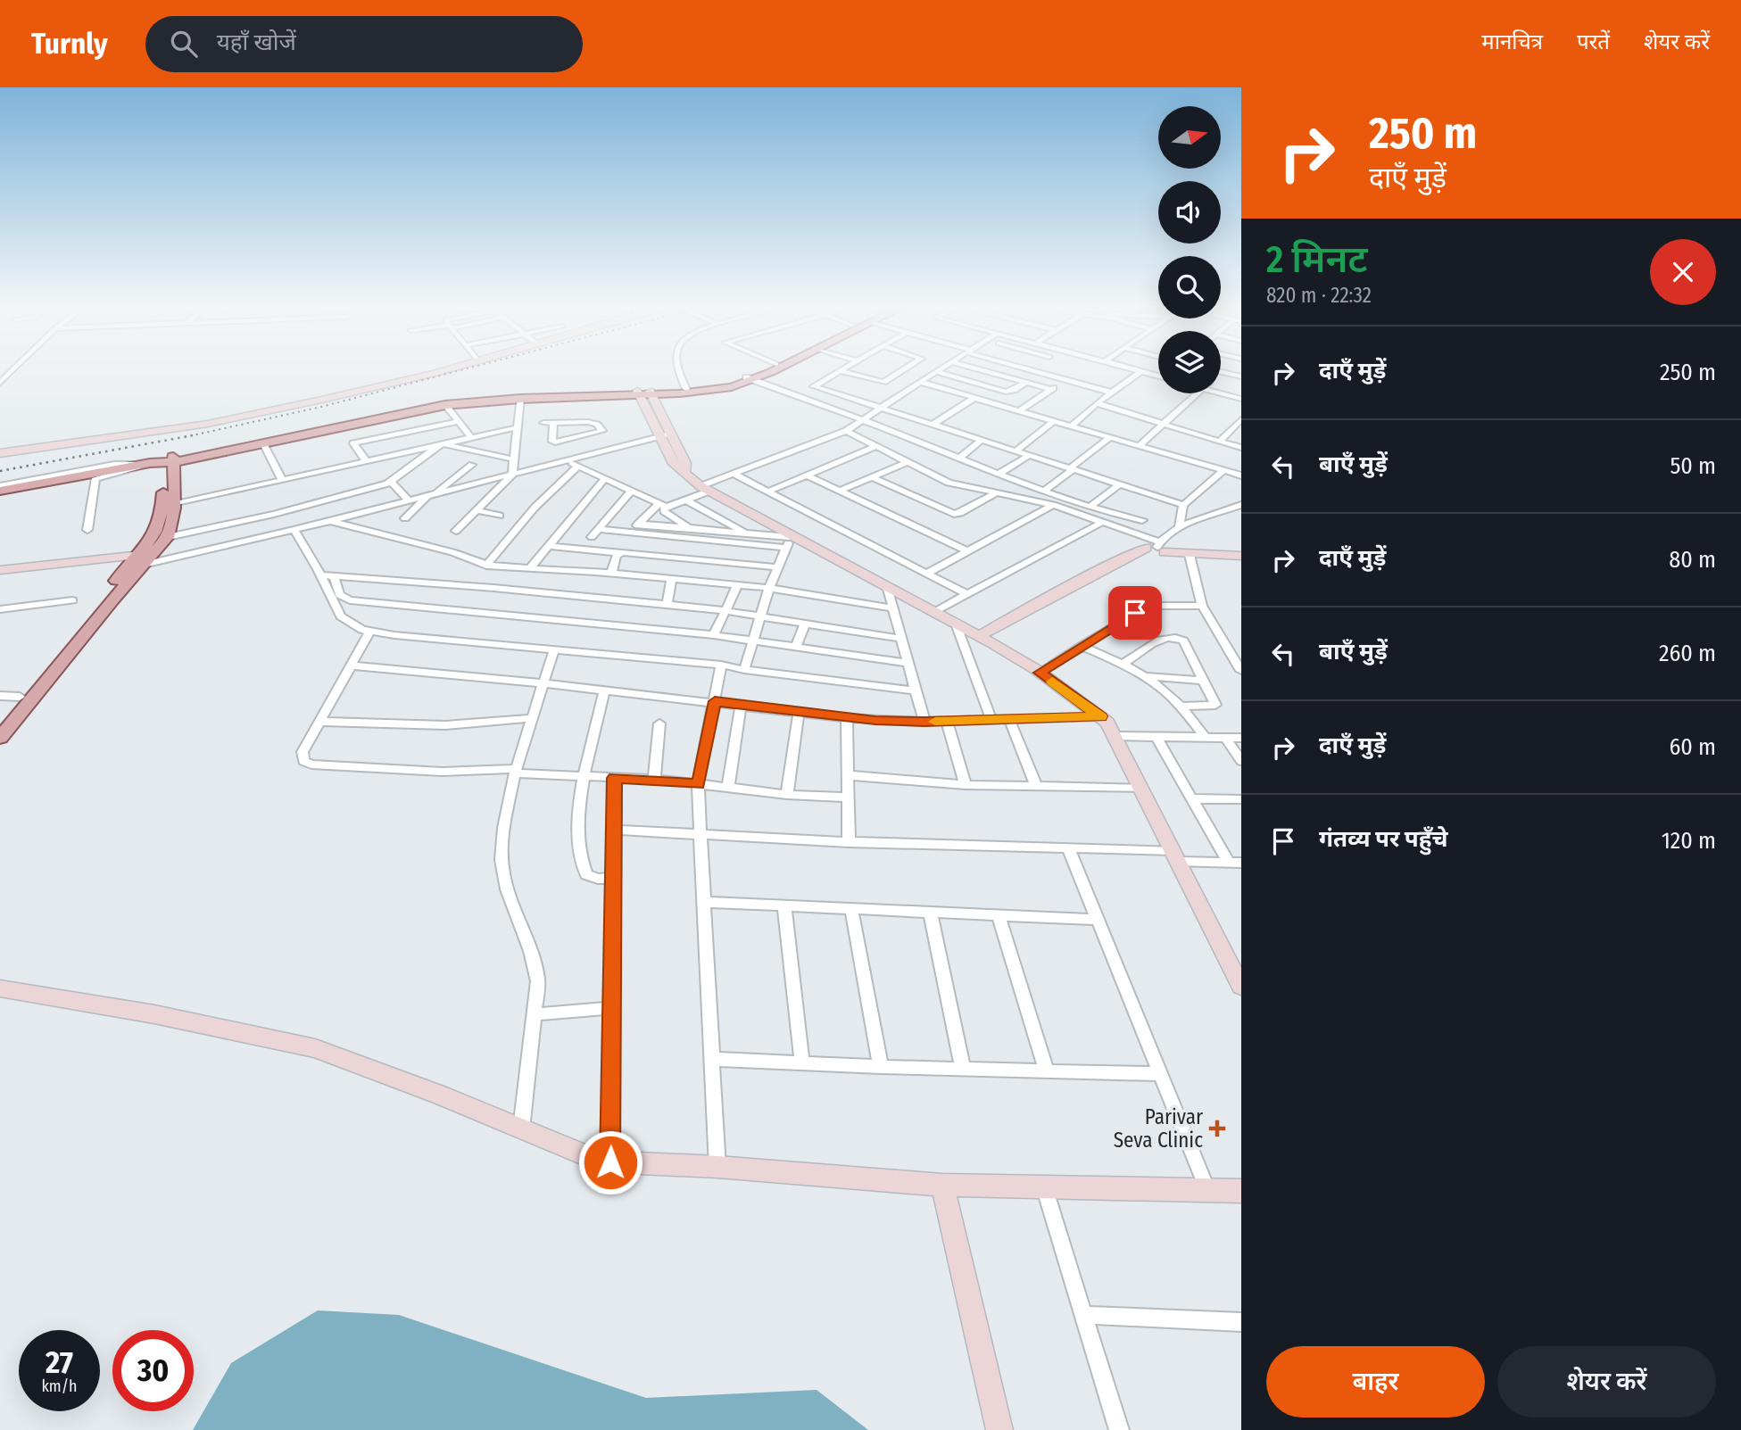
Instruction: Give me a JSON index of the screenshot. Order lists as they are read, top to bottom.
{
  "places": {
    "health": ["Parivar Seva Clinic"]
  },
  "north": "right",
  "page": {
    "header": "Turnly",
    "search": "यहाँ खोजें",
    "nav": ["मानचित्र", "परतें", "शेयर करें"],
    "turn": ["250 m", "दाएँ मुड़ें"],
    "heading": ["2 मिनट", "820 m · 22:32"],
    "list": [
      {
        "name": "दाएँ मुड़ें",
        "value": "250 m"
      },
      {
        "name": "बाएँ मुड़ें",
        "value": "50 m"
      },
      {
        "name": "दाएँ मुड़ें",
        "value": "80 m"
      },
      {
        "name": "बाएँ मुड़ें",
        "value": "260 m"
      },
      {
        "name": "दाएँ मुड़ें",
        "value": "60 m"
      },
      {
        "name": "गंतव्य पर पहुँचे",
        "value": "120 m"
      }
    ],
    "speed": "27 km/h",
    "limit": "30",
    "buttons": ["बाहर", "शेयर करें"]
  }
}
